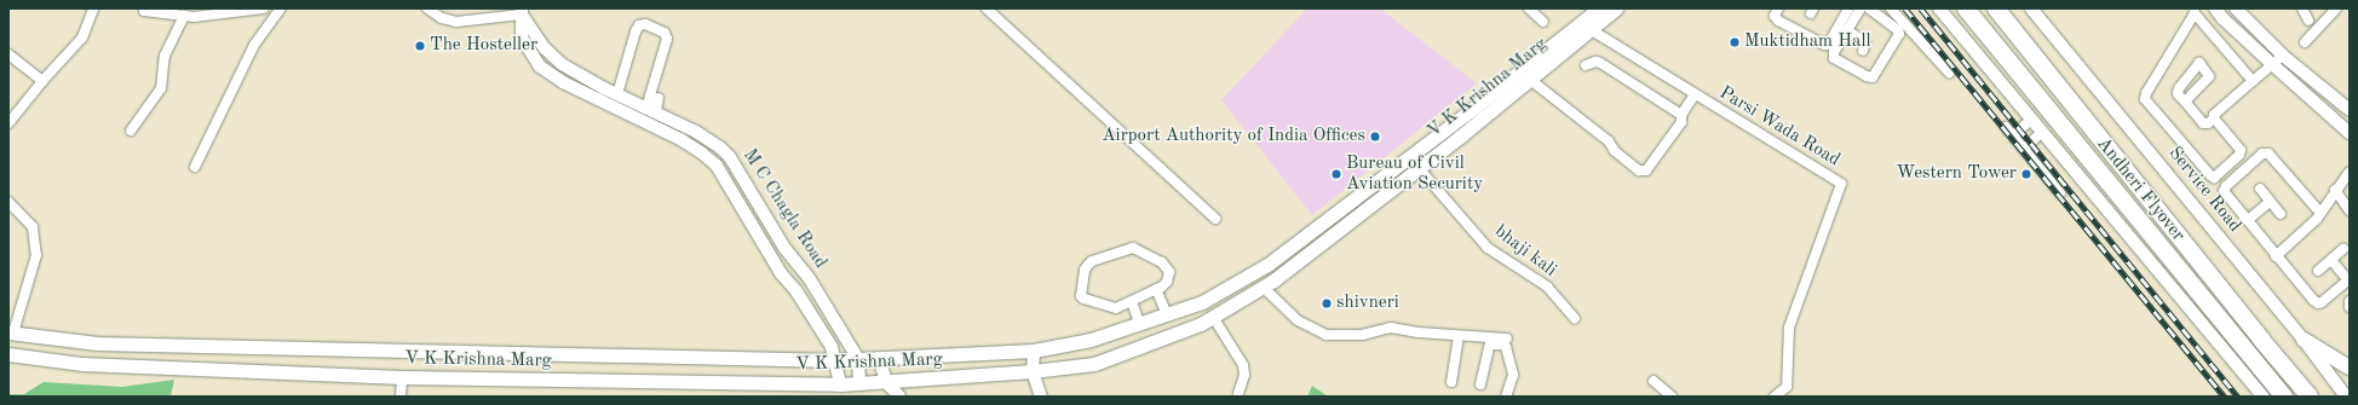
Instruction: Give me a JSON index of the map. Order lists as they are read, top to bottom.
{
  "streets": {
    "highway": ["Andheri Flyover"],
    "main road": ["V K Krishna Marg"],
    "street": [
      "Parsi Wada Road",
      "Service Road",
      "M C Chagla Road",
      "bhaji kali"
    ]
  },
  "crossings": [
    ["V K Krishna Marg", "Parsi Wada Road"],
    ["V K Krishna Marg", "M C Chagla Road"],
    ["V K Krishna Marg", "bhaji kali"]
  ],
  "places": [
    "Muktidham Hall",
    "The Hosteller",
    "Airport Authority of India Offices",
    "Bureau of Civil Aviation Security",
    "Western Tower",
    "shivneri"
  ]
}
